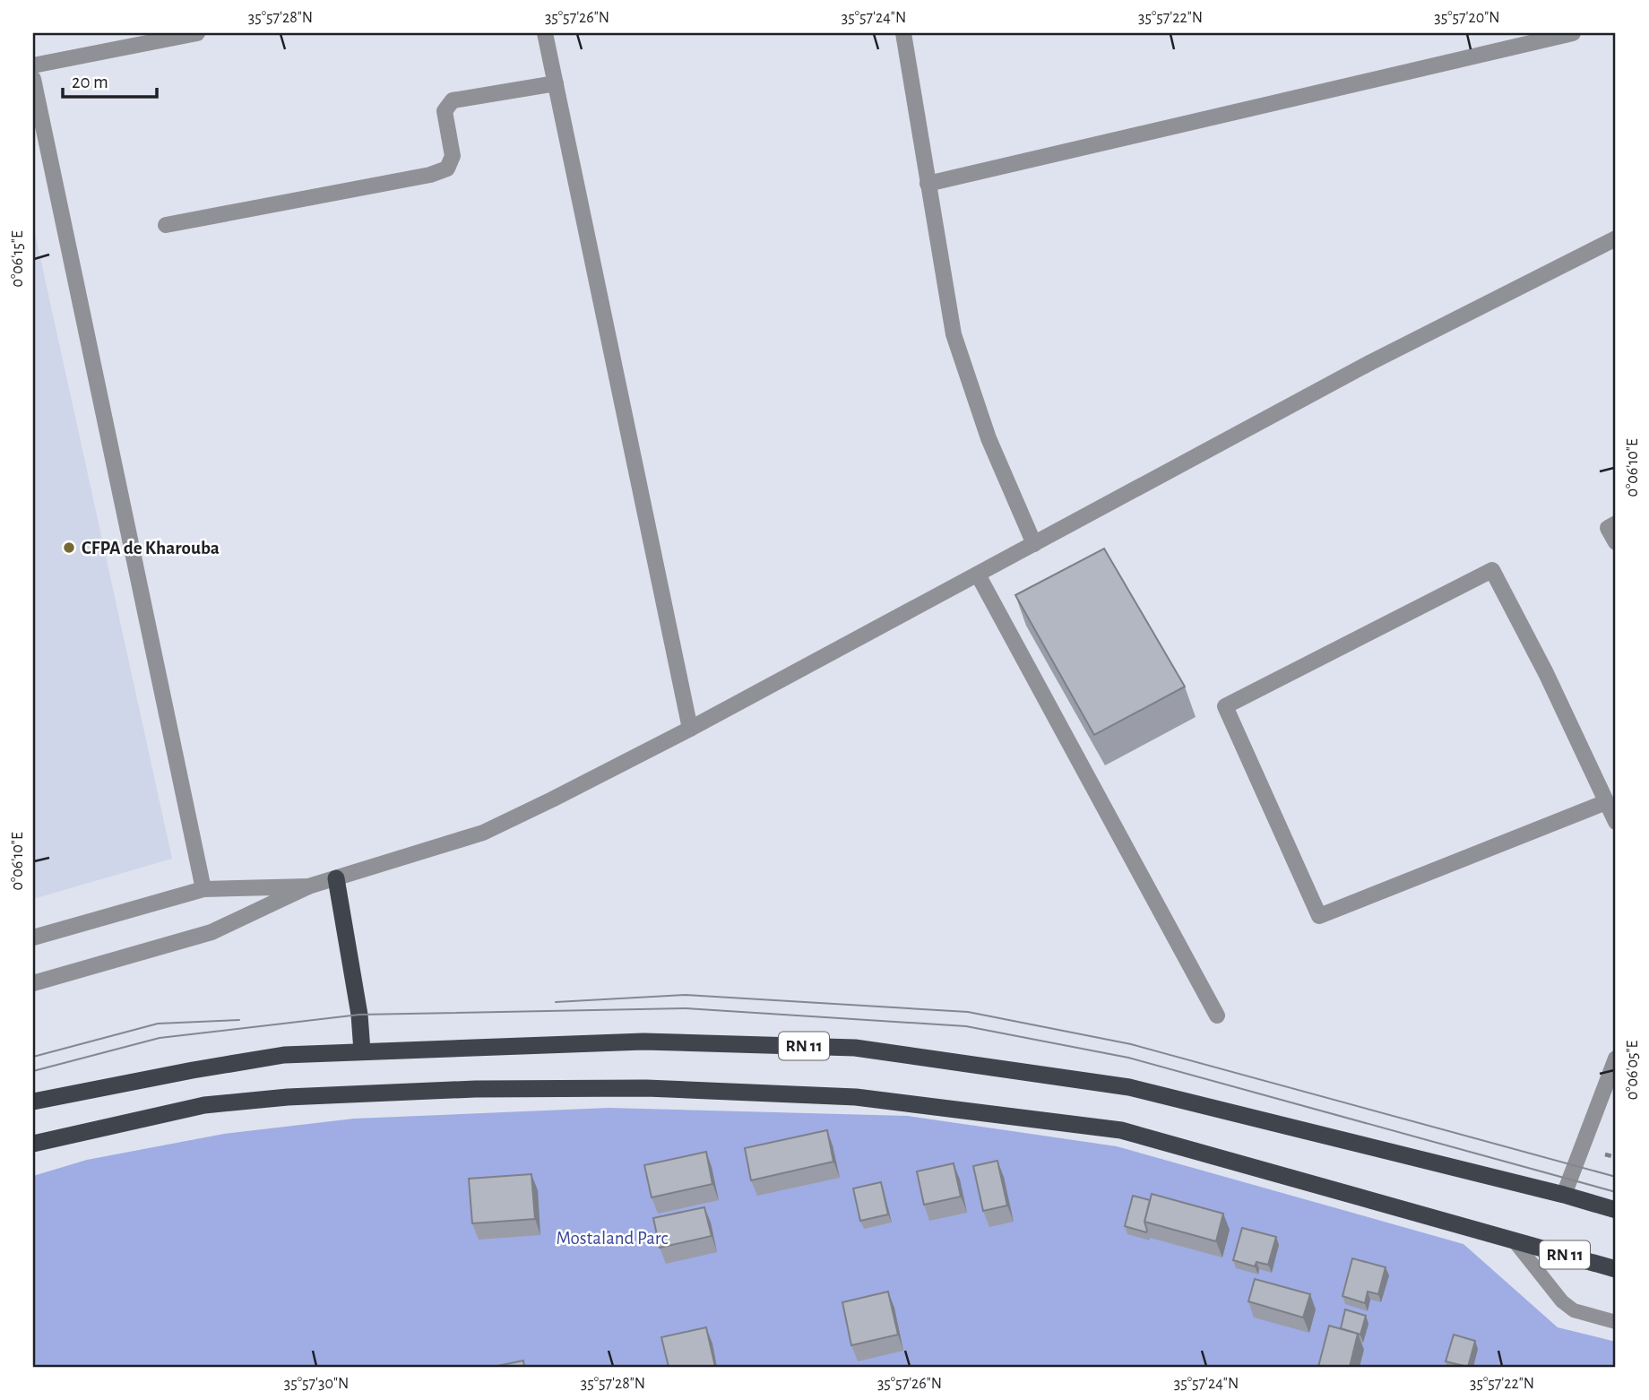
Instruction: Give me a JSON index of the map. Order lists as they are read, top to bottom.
{
  "streets": {
    "highway": ["RN 11"]
  },
  "parks": ["Mostaland Parc"],
  "places": ["CFPA de Kharouba"],
  "scale_bar": "20 m",
  "coordinates": [
    "35°57'28\"N",
    "35°57'26\"N",
    "35°57'24\"N",
    "35°57'22\"N",
    "35°57'20\"N",
    "0°06'15\"E",
    "0°06'10\"E",
    "0°06'05\"E",
    "35°57'30\"N"
  ]
}
